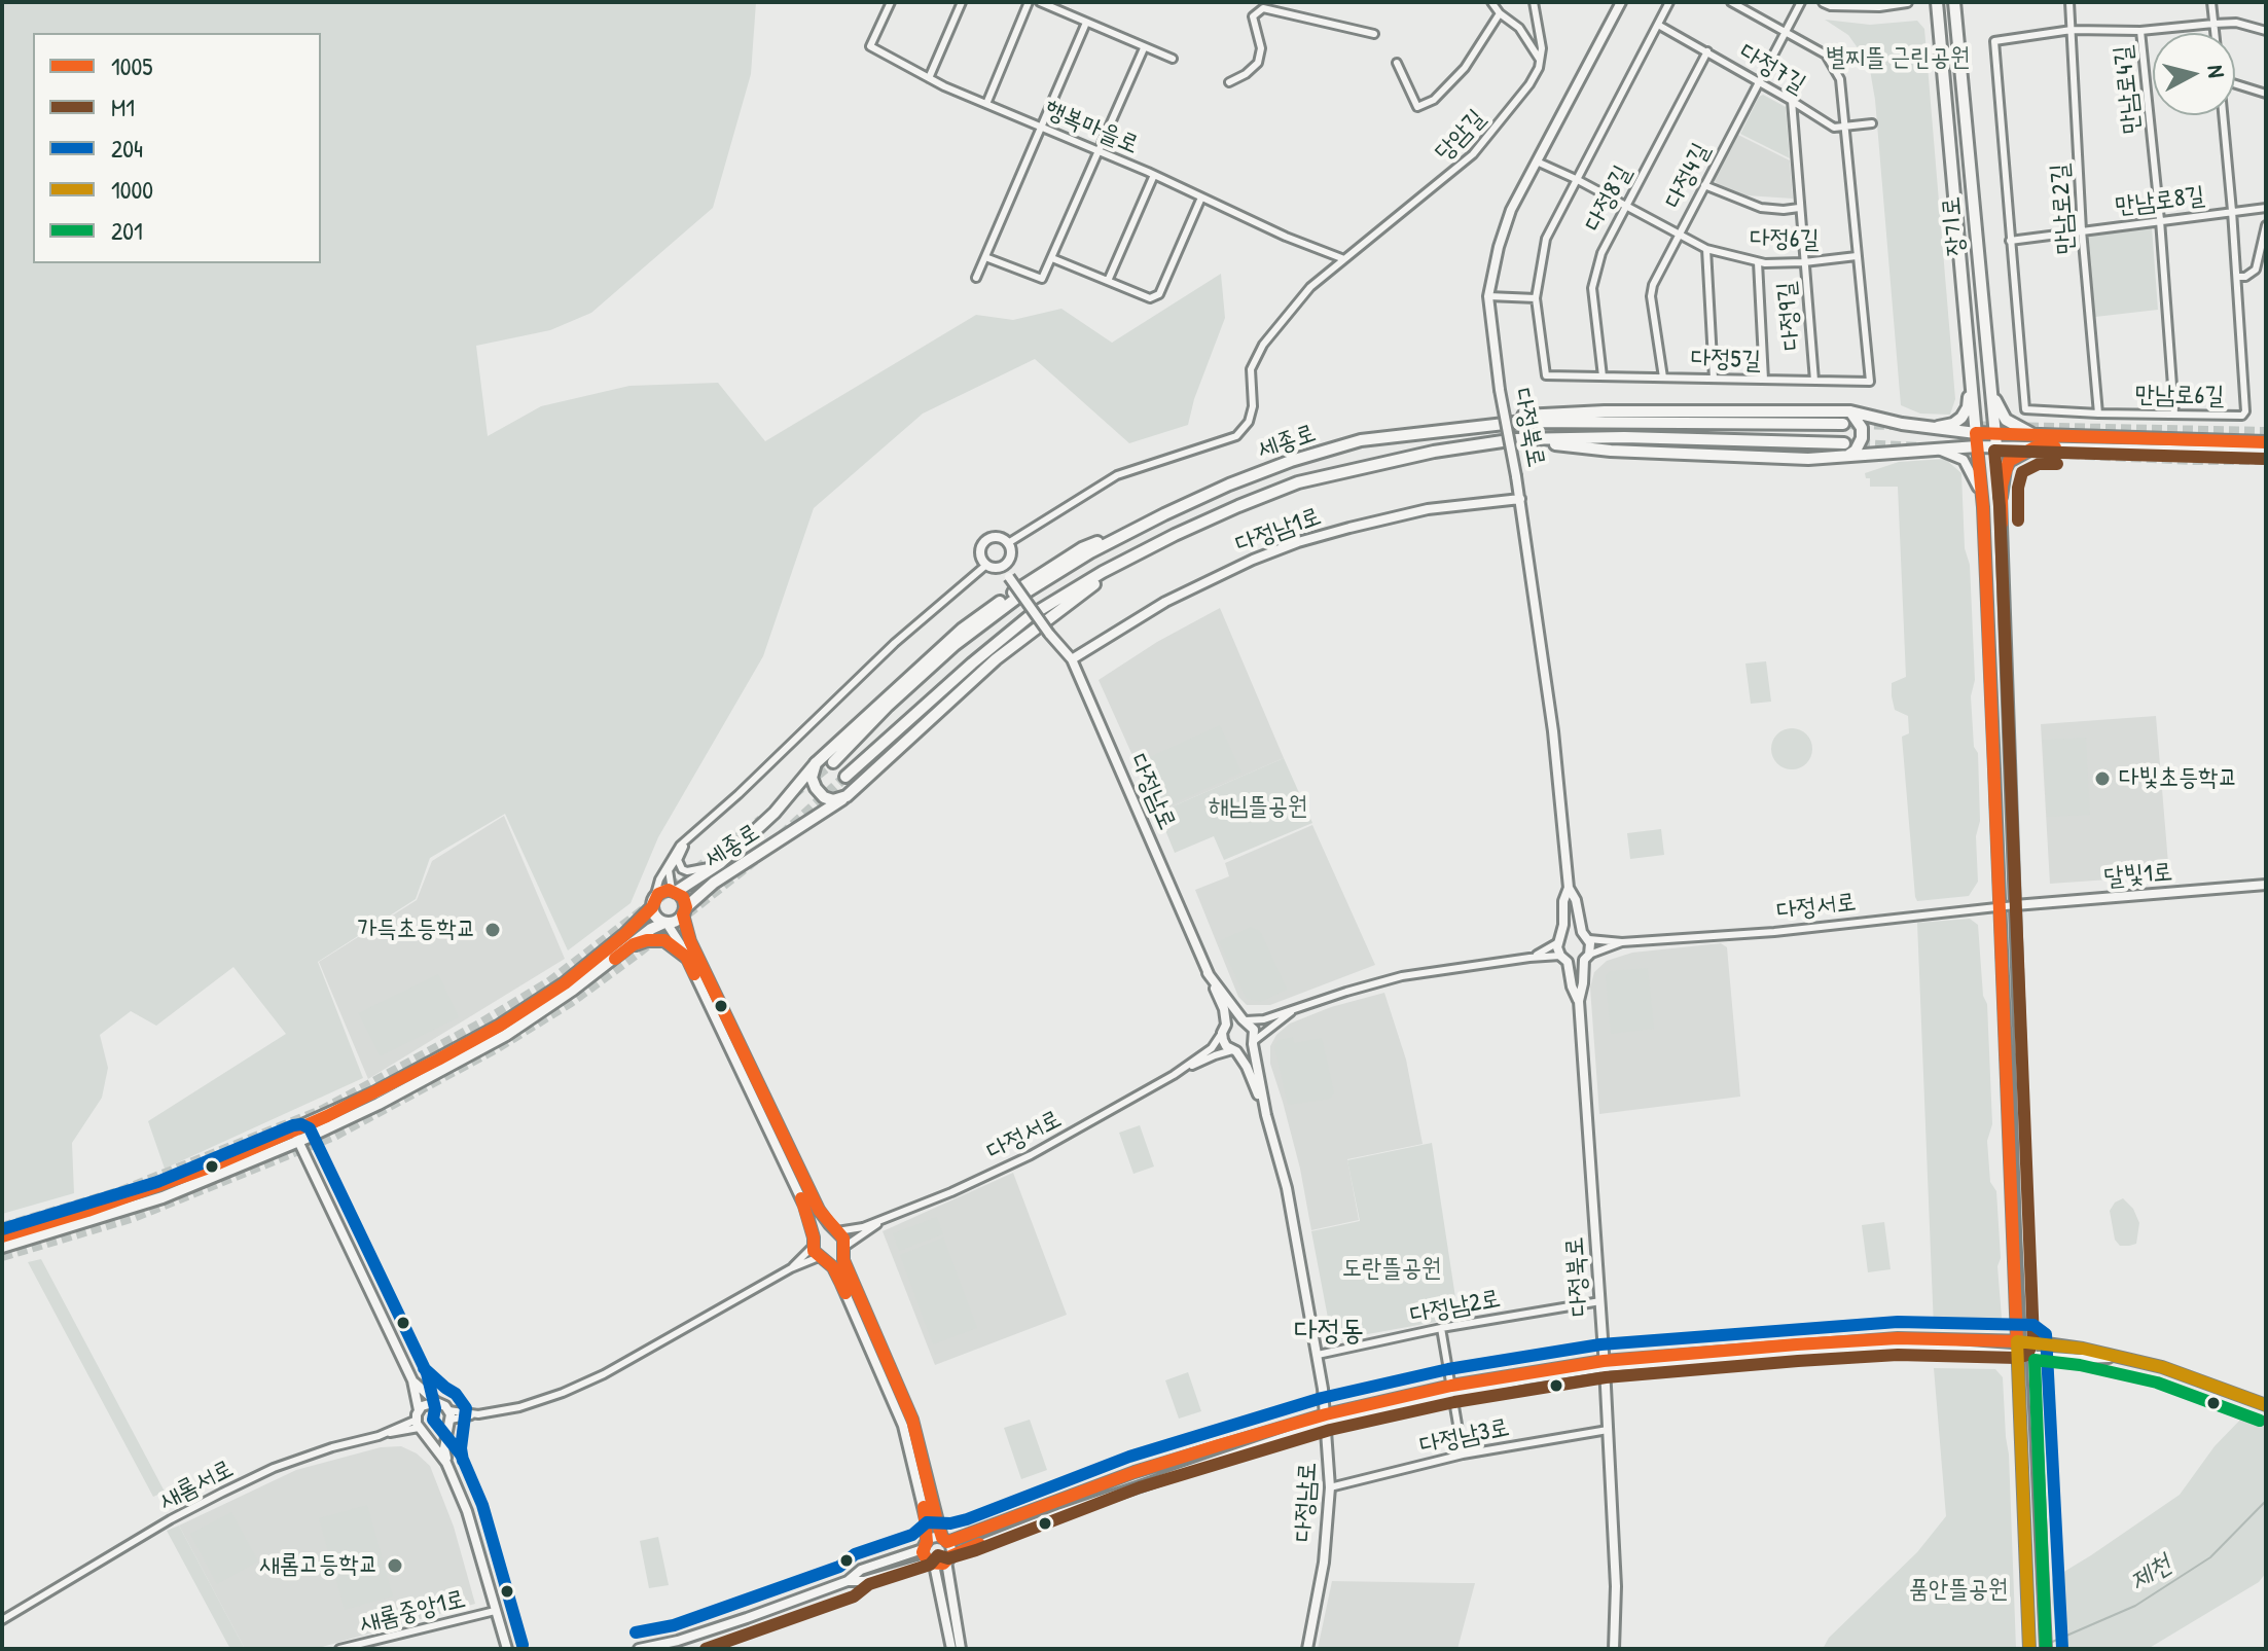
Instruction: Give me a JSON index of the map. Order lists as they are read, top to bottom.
{
  "streets": {
    "main road": ["장기로", "세종로"],
    "street": [
      "다정7길",
      "만남로4길",
      "행복마을로",
      "당암길",
      "다정4길",
      "다정8길",
      "만남로8길",
      "만남로2길",
      "다정6길",
      "다정9길",
      "다정5길",
      "만남로6길",
      "다정북로",
      "다정남1로",
      "다정남로",
      "달빛1로",
      "다정서로",
      "다정남2로",
      "다정남3로",
      "새롬서로",
      "새롬중앙1로"
    ]
  },
  "crossings": [
    ["다정7길", "다정4길"],
    ["다정7길", "다정8길"],
    ["다정7길", "다정9길"],
    ["다정7길", "다정5길"],
    ["만남로4길", "만남로8길"],
    ["만남로4길", "만남로2길"],
    ["만남로4길", "만남로6길"],
    ["행복마을로", "당암길"],
    ["당암길", "다정남로"],
    ["다정4길", "다정6길"],
    ["다정4길", "다정5길"],
    ["다정8길", "다정6길"],
    ["다정8길", "다정5길"],
    ["만남로8길", "만남로2길"],
    ["만남로8길", "만남로6길"],
    ["만남로2길", "만남로6길"],
    ["다정6길", "다정9길"],
    ["다정6길", "다정5길"],
    ["다정6길", "다정북로"],
    ["다정9길", "다정5길"],
    ["다정북로", "다정남1로"],
    ["다정북로", "다정남2로"],
    ["다정북로", "다정남3로"],
    ["다정남1로", "다정남로"],
    ["다정남로", "다정남2로"],
    ["다정남로", "다정남3로"],
    ["달빛1로", "다정서로"]
  ],
  "districts": ["다정동"],
  "water": ["제천"],
  "parks": [
    "별찌뜰 근린공원",
    "해님뜰공원",
    "도란뜰공원",
    "품안뜰공원"
  ],
  "places": ["다빛초등학교", "가득초등학교", "새롬고등학교"],
  "lines": [
    "transit line 1005",
    "transit line M1",
    "transit line 204",
    "transit line 1000",
    "transit line 201"
  ],
  "legend": [
    "1005",
    "M1",
    "204",
    "1000",
    "201"
  ],
  "north": "right"
}
